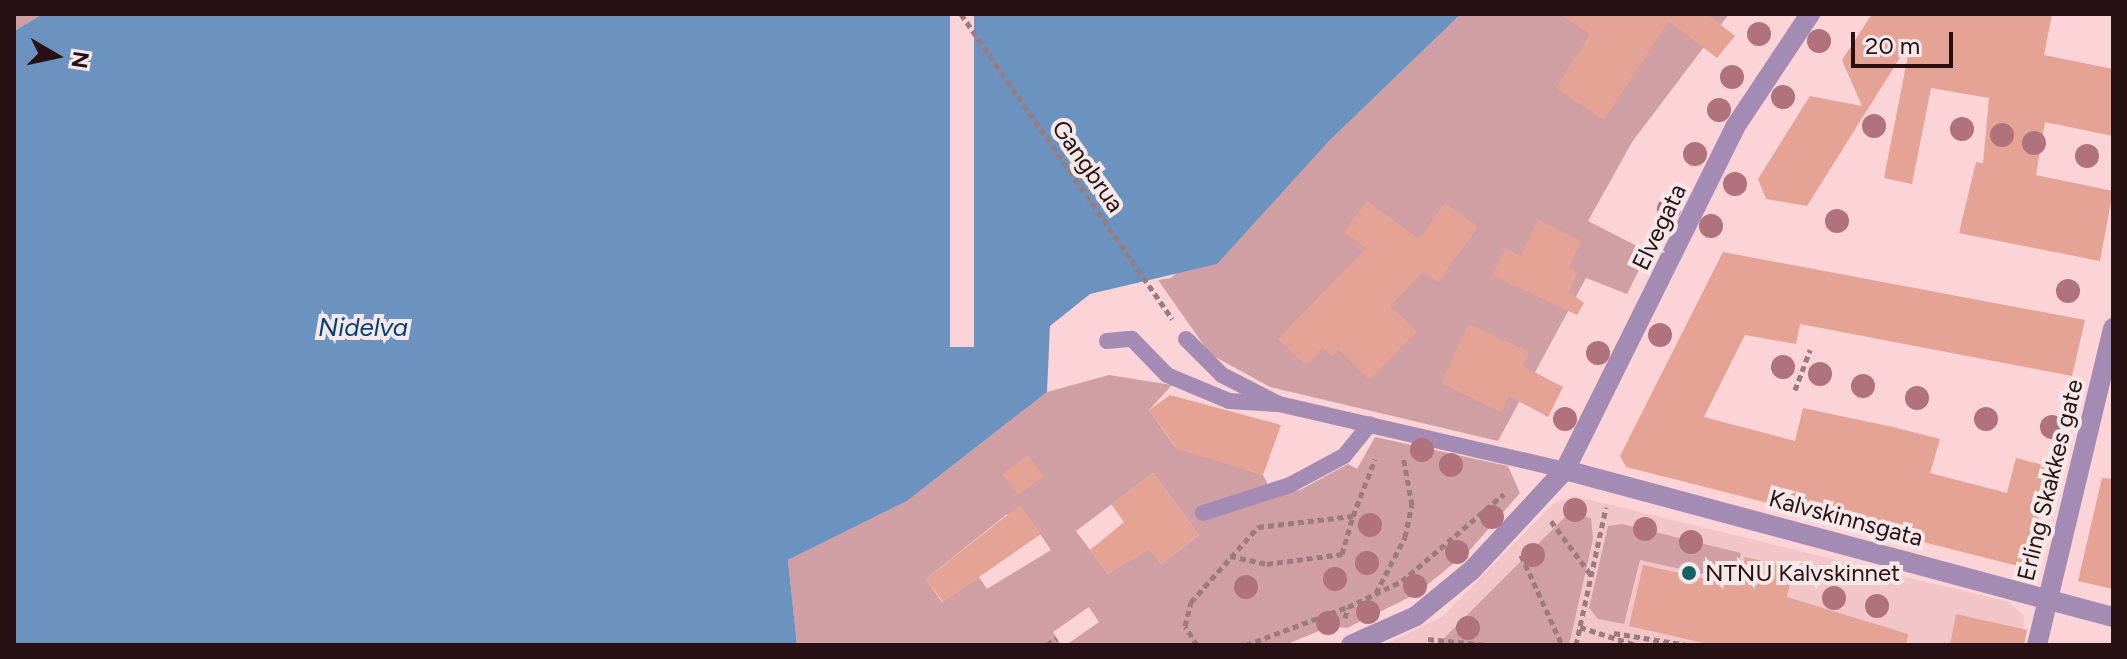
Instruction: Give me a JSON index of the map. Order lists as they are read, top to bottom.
{
  "streets": {
    "street": ["Elvegata", "Erling Skakkes gate", "Kalvskinnsgata"],
    "path": ["Gangbrua"]
  },
  "crossings": [
    ["Elvegata", "Kalvskinnsgata"],
    ["Erling Skakkes gate", "Kalvskinnsgata"]
  ],
  "water": ["Nidelva"],
  "places": ["NTNU Kalvskinnet"],
  "scale_bar": "20 m",
  "north": "right"
}
